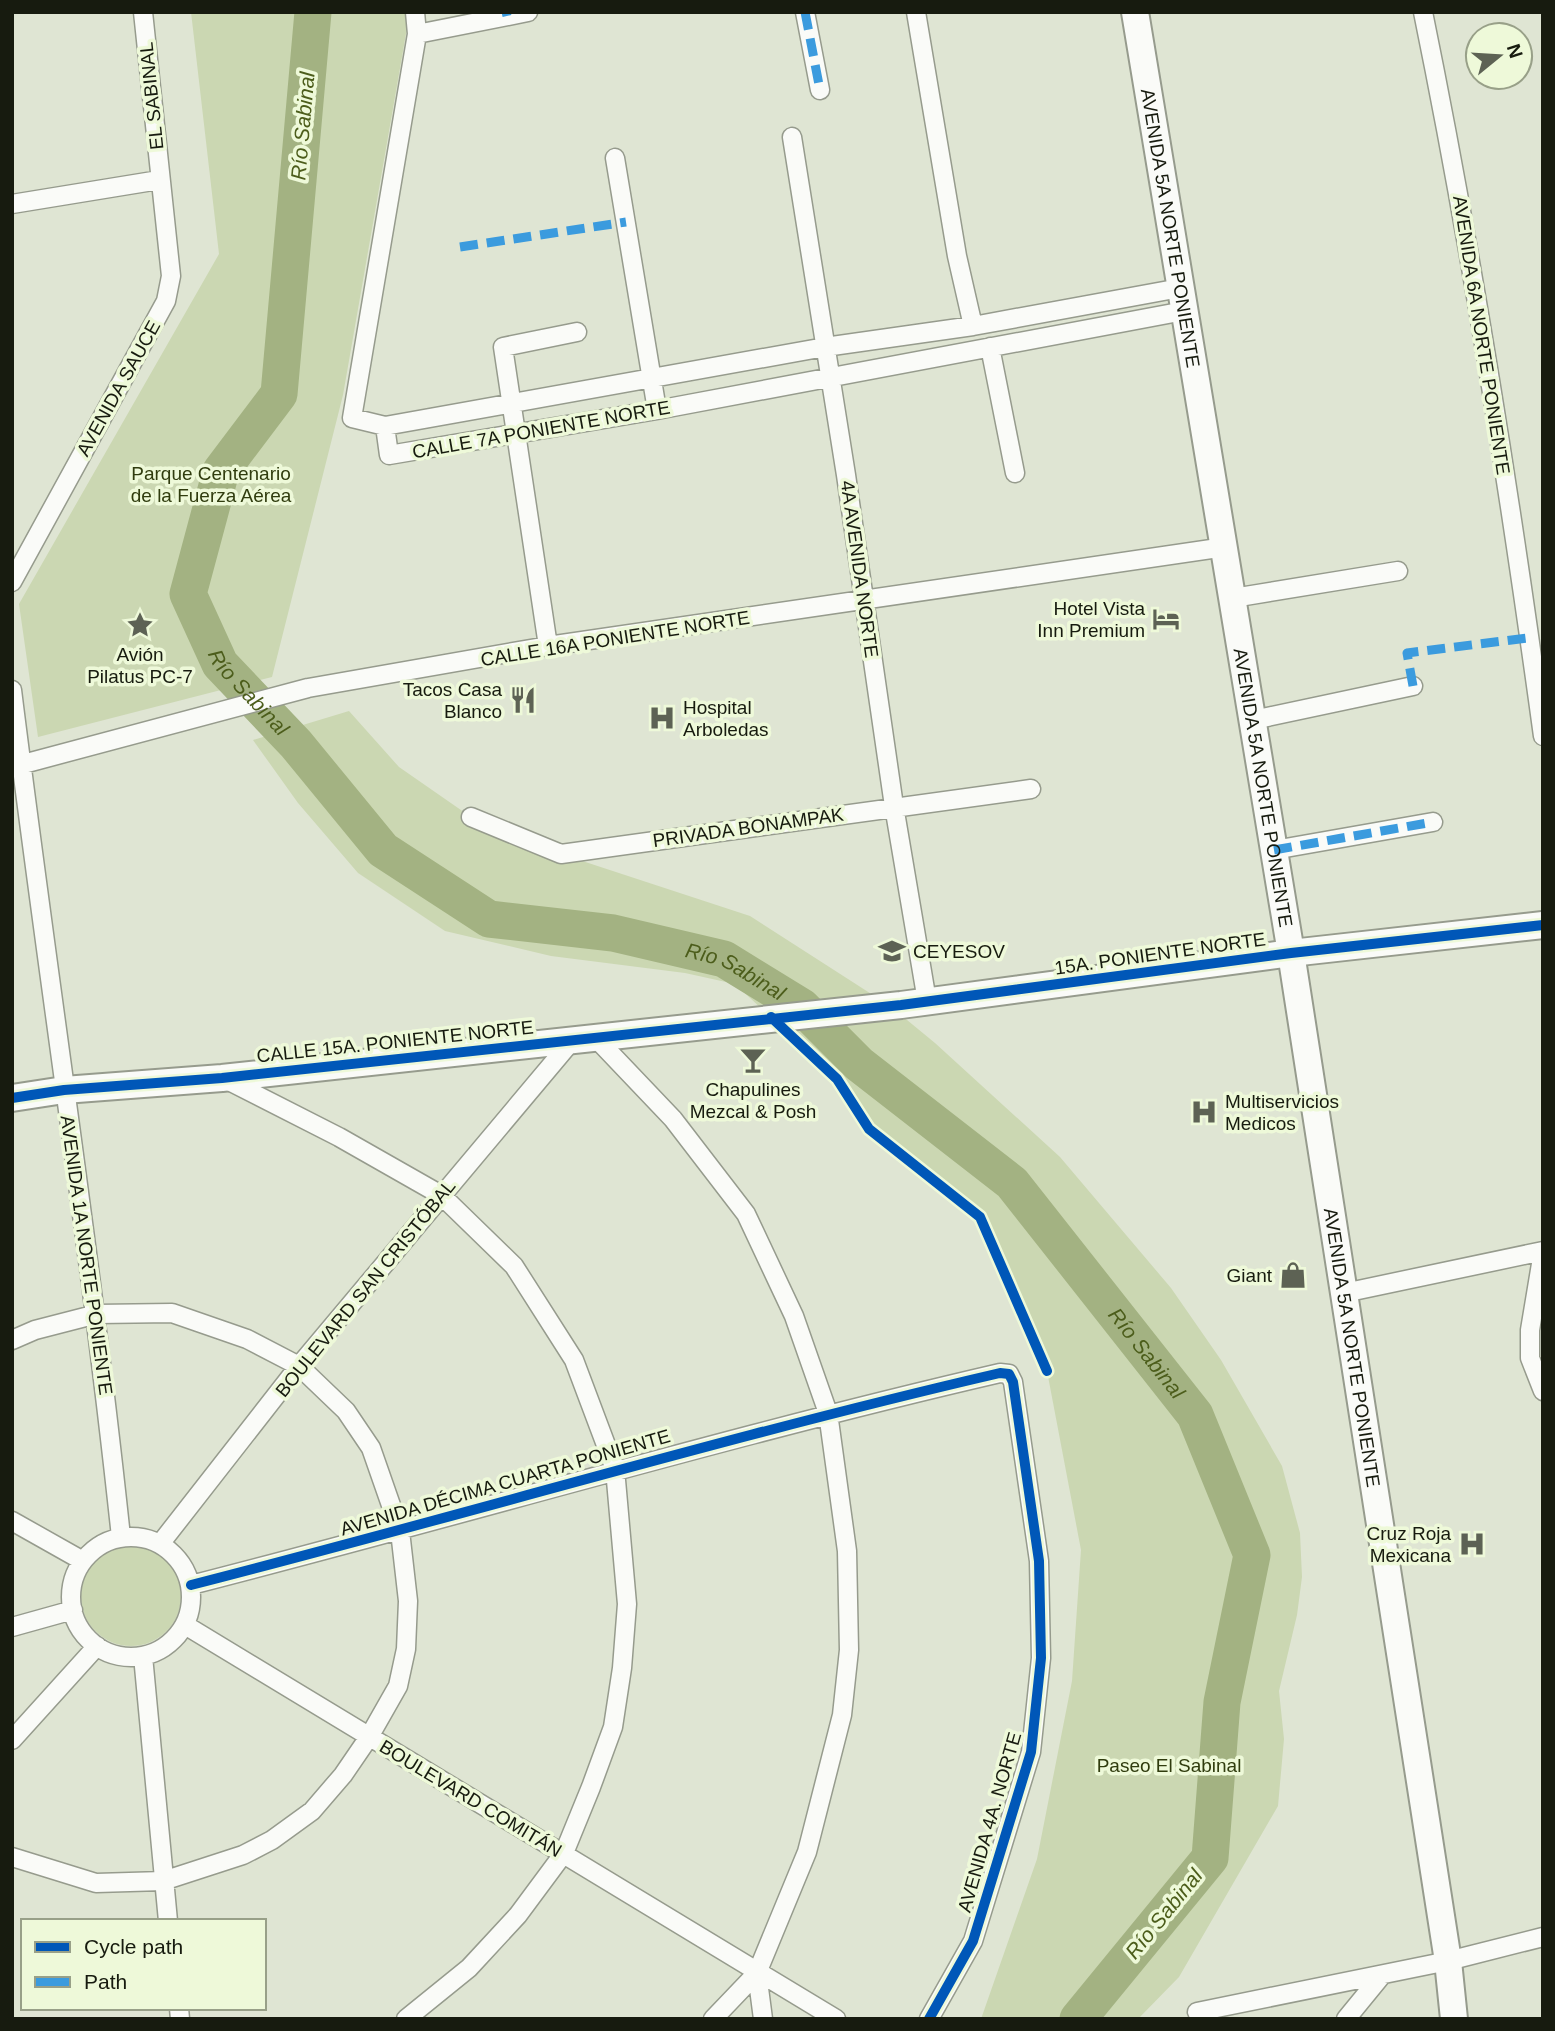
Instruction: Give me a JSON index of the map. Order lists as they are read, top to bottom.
{
  "streets": {
    "main road": ["AVENIDA 5A NORTE PONIENTE", "15A. PONIENTE NORTE", "CALLE 15A. PONIENTE NORTE"],
    "street": [
      "EL SABINAL",
      "AVENIDA 6A NORTE PONIENTE",
      "AVENIDA SAUCE",
      "CALLE 7A PONIENTE NORTE",
      "4A AVENIDA NORTE",
      "CALLE 16A PONIENTE NORTE",
      "PRIVADA BONAMPAK",
      "AVENIDA 1A NORTE PONIENTE",
      "BOULEVARD SAN CRISTÓBAL",
      "AVENIDA DÉCIMA CUARTA PONIENTE",
      "BOULEVARD COMITÁN",
      "AVENIDA 4A. NORTE"
    ]
  },
  "crossings": [
    ["EL SABINAL", "AVENIDA SAUCE"],
    ["AVENIDA 5A NORTE PONIENTE", "CALLE 7A PONIENTE NORTE"],
    ["AVENIDA 5A NORTE PONIENTE", "CALLE 16A PONIENTE NORTE"],
    ["AVENIDA 5A NORTE PONIENTE", "15A. PONIENTE NORTE"],
    ["CALLE 7A PONIENTE NORTE", "4A AVENIDA NORTE"],
    ["4A AVENIDA NORTE", "CALLE 16A PONIENTE NORTE"],
    ["4A AVENIDA NORTE", "PRIVADA BONAMPAK"],
    ["4A AVENIDA NORTE", "15A. PONIENTE NORTE"],
    ["CALLE 16A PONIENTE NORTE", "AVENIDA 1A NORTE PONIENTE"],
    ["15A. PONIENTE NORTE", "CALLE 15A. PONIENTE NORTE"],
    ["CALLE 15A. PONIENTE NORTE", "AVENIDA 1A NORTE PONIENTE"],
    ["CALLE 15A. PONIENTE NORTE", "BOULEVARD SAN CRISTÓBAL"],
    ["AVENIDA 1A NORTE PONIENTE", "BOULEVARD SAN CRISTÓBAL"],
    ["AVENIDA 1A NORTE PONIENTE", "AVENIDA DÉCIMA CUARTA PONIENTE"],
    ["AVENIDA 1A NORTE PONIENTE", "BOULEVARD COMITÁN"],
    ["BOULEVARD SAN CRISTÓBAL", "AVENIDA DÉCIMA CUARTA PONIENTE"],
    ["BOULEVARD SAN CRISTÓBAL", "BOULEVARD COMITÁN"],
    ["AVENIDA DÉCIMA CUARTA PONIENTE", "BOULEVARD COMITÁN"],
    ["AVENIDA DÉCIMA CUARTA PONIENTE", "AVENIDA 4A. NORTE"]
  ],
  "water": ["Río Sabinal"],
  "parks": ["Parque Centenario de la Fuerza Aérea", "Paseo El Sabinal"],
  "places": {
    "hotel": ["Hotel Vista Inn Premium"],
    "place": ["Avión Pilatus PC-7"],
    "restaurant": ["Tacos Casa Blanco"],
    "hospital": ["Hospital Arboledas", "Multiservicios Medicos", "Cruz Roja Mexicana"],
    "school or university": ["CEYESOV"],
    "bar": ["Chapulines Mezcal & Posh"],
    "shop": ["Giant"]
  },
  "legend": ["Cycle path", "Path"],
  "north": "right"
}
